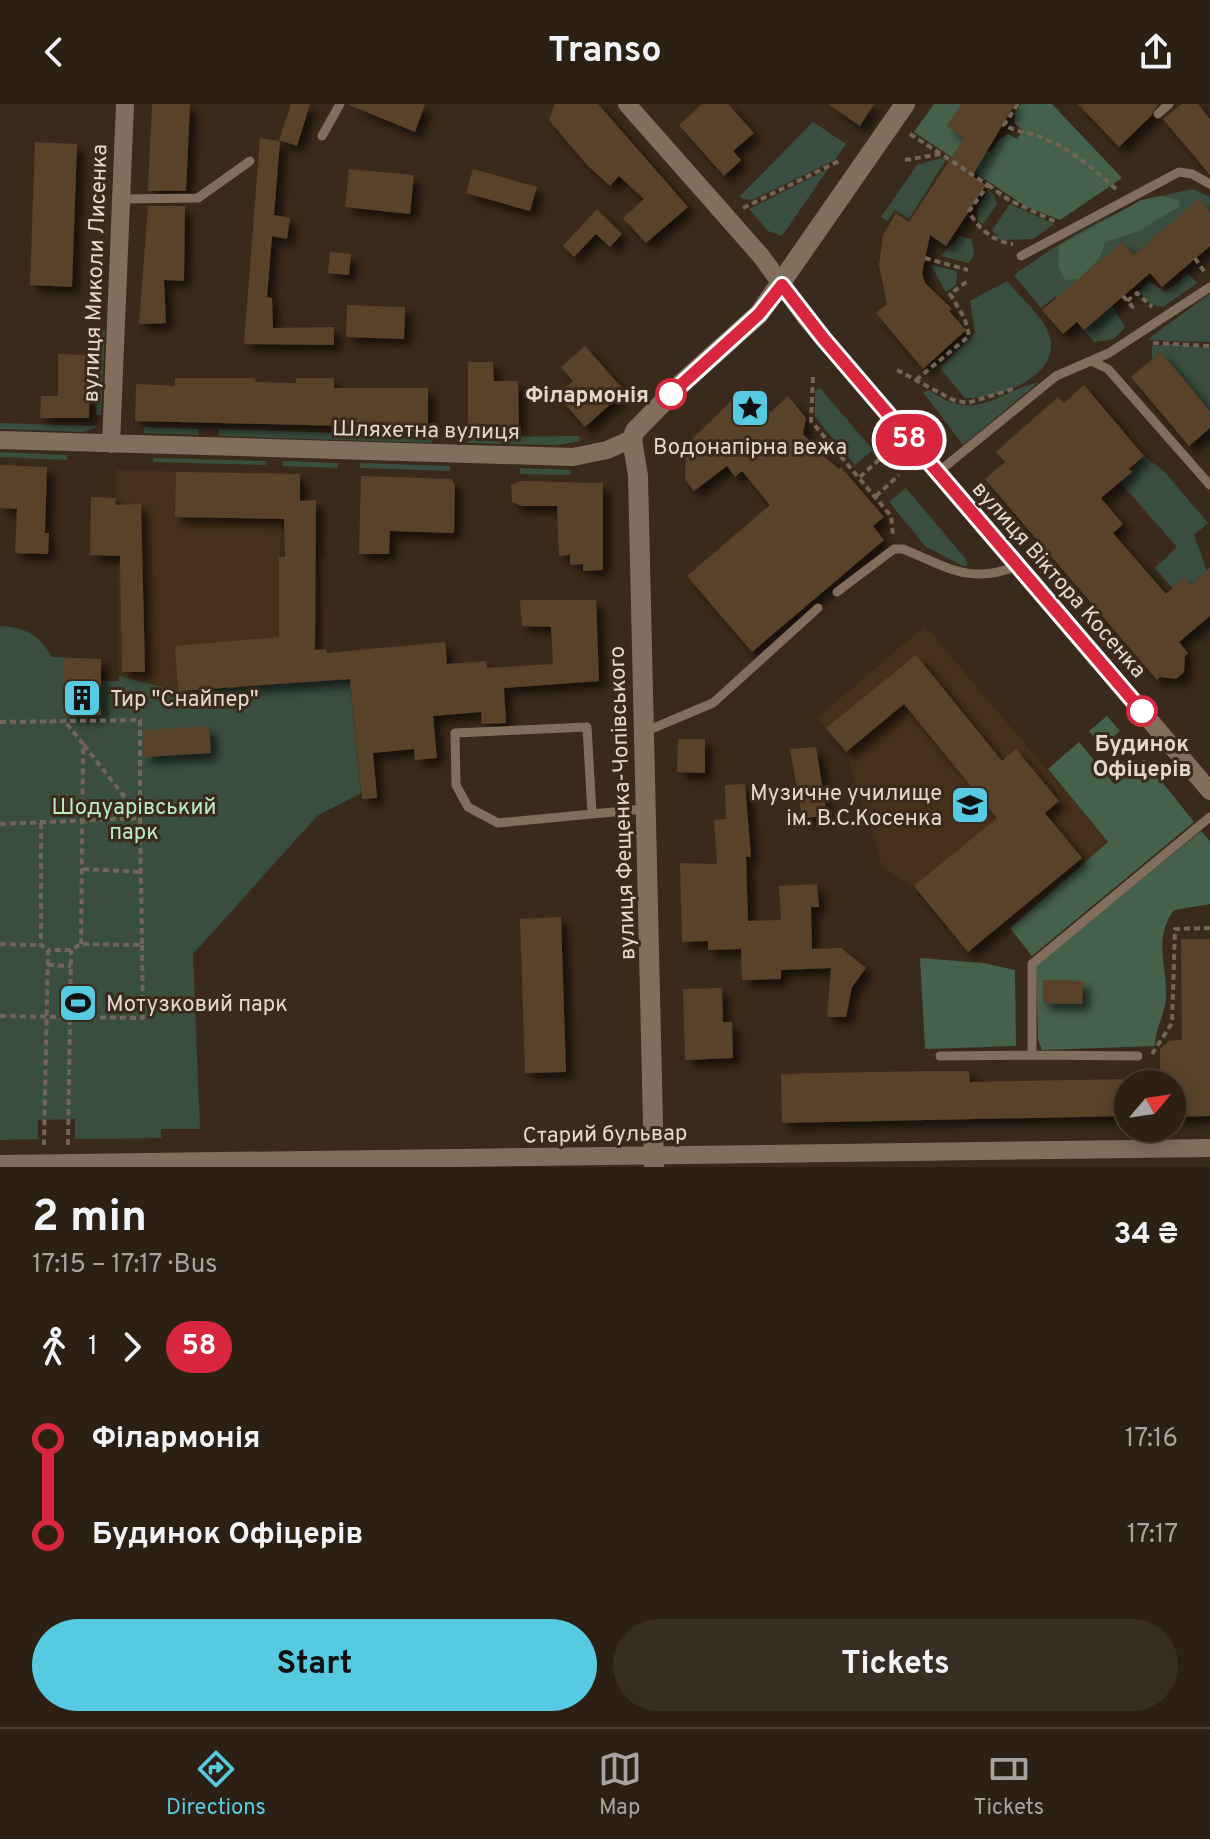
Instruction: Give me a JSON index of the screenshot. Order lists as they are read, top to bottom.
{
  "streets": {
    "street": [
      "вулиця Миколи Лисенка",
      "Шляхетна вулиця",
      "вулиця Віктора Косенка",
      "вулиця Фещенка-Чопівського",
      "Старий бульвар"
    ]
  },
  "crossings": [
    ["вулиця Миколи Лисенка", "Шляхетна вулиця"],
    ["Шляхетна вулиця", "вулиця Фещенка-Чопівського"],
    ["вулиця Фещенка-Чопівського", "Старий бульвар"]
  ],
  "parks": ["Шодуарівський парк"],
  "places": {
    "other": ["Філармонія", "Будинок Офіцерів"],
    "place": ["Водонапірна вежа"],
    "building": ["Тир \"Снайпер\""],
    "school or university": ["Музичне училище ім. В.С.Косенка"],
    "sports": ["Мотузковий парк"]
  },
  "lines": ["bus line 58"],
  "north": "top right",
  "page": {
    "header": "Transo",
    "on_map": "58",
    "heading": ["2 min", "17:15 – 17:17 · Bus", "34 ₴"],
    "legs": ["1", "58"],
    "list": [
      {
        "name": "Філармонія",
        "value": "17:16"
      },
      {
        "name": "Будинок Офіцерів",
        "value": "17:17"
      }
    ],
    "buttons": ["Start", "Tickets"],
    "tabs": ["Directions", "Map", "Tickets"]
  }
}
